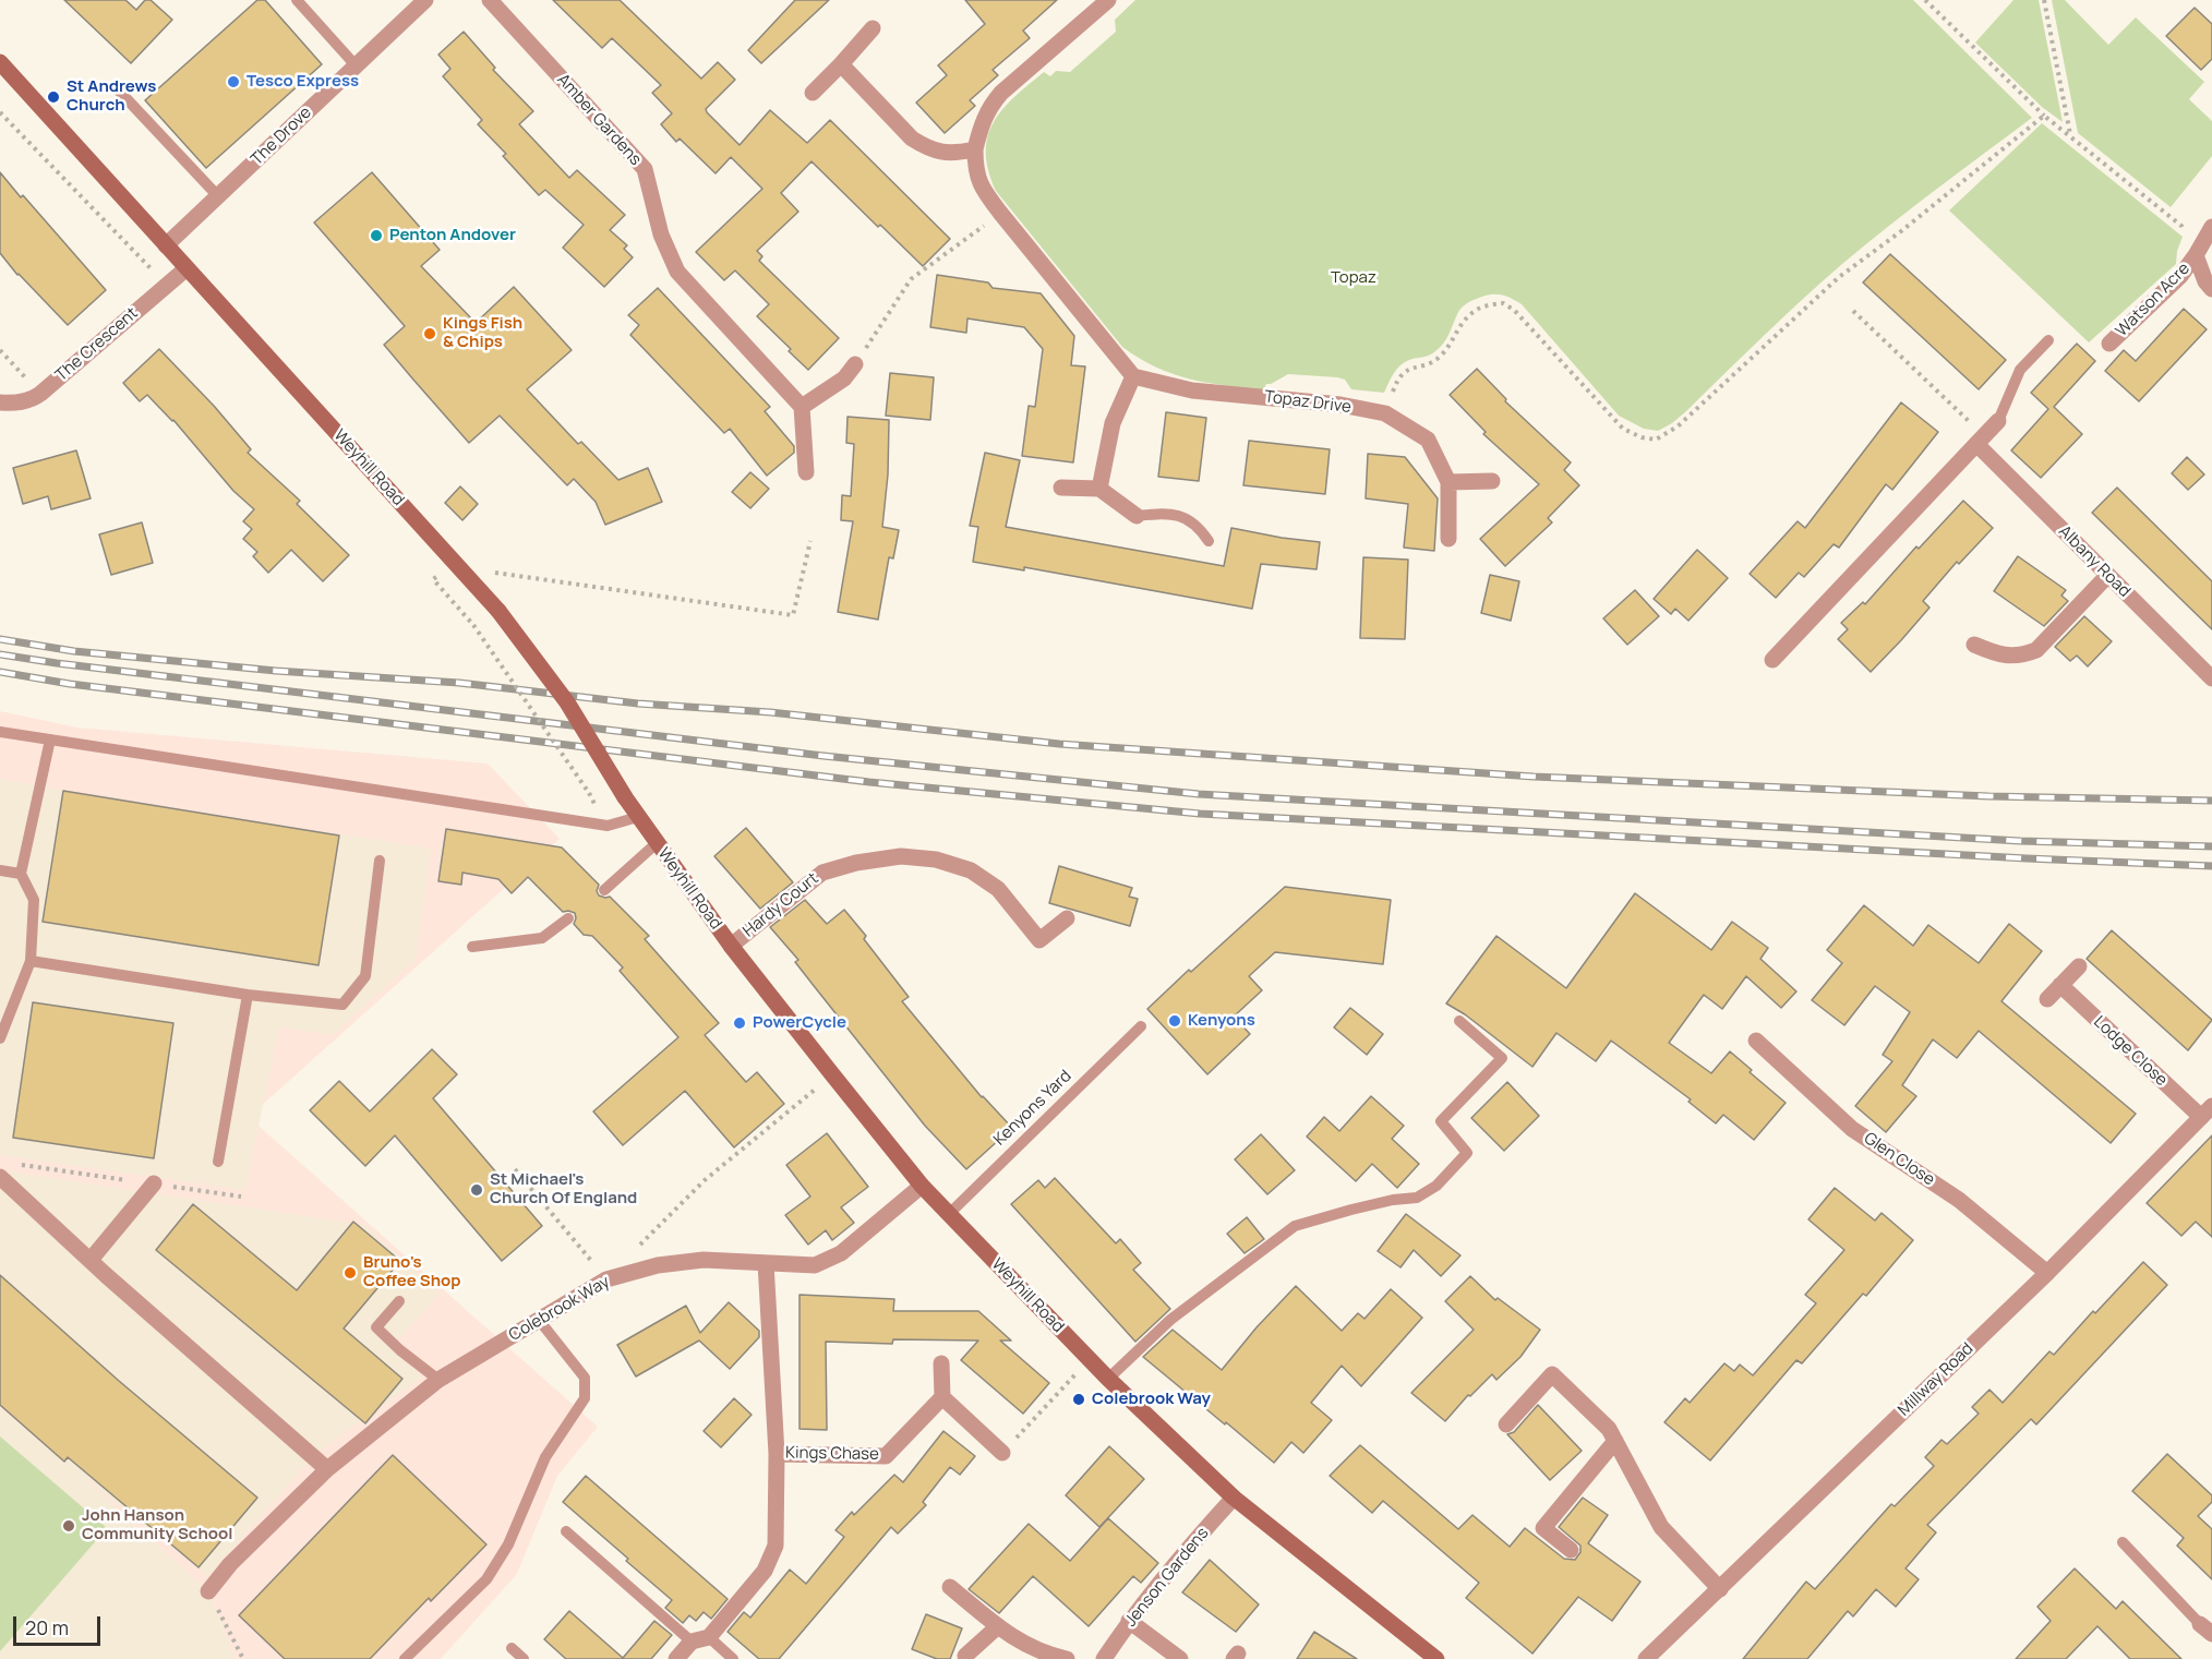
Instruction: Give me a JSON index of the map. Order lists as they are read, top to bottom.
{
  "streets": {
    "main road": ["Weyhill Road"],
    "street": [
      "Amber Gardens",
      "The Drove",
      "Watson Acre",
      "The Crescent",
      "Topaz Drive",
      "Albany Road",
      "Hardy Court",
      "Lodge Close",
      "Glen Close",
      "Colebrook Way",
      "Millway Road",
      "Kings Chase",
      "Jenson Gardens"
    ],
    "lane": ["Kenyons Yard"]
  },
  "crossings": [
    ["The Drove", "Weyhill Road"],
    ["The Crescent", "Weyhill Road"],
    ["Weyhill Road", "Hardy Court"],
    ["Weyhill Road", "Kenyons Yard"],
    ["Weyhill Road", "Colebrook Way"],
    ["Weyhill Road", "Jenson Gardens"],
    ["Lodge Close", "Millway Road"],
    ["Glen Close", "Millway Road"],
    ["Colebrook Way", "Kings Chase"]
  ],
  "parks": ["Topaz"],
  "places": [
    "Tesco Express",
    "St Andrews Church",
    "Penton Andover",
    "Kings Fish & Chips",
    "Kenyons",
    "PowerCycle",
    "St Michael's Church Of England",
    "Bruno's Coffee Shop",
    "Colebrook Way",
    "John Hanson Community School"
  ],
  "scale_bar": "20 m"
}
